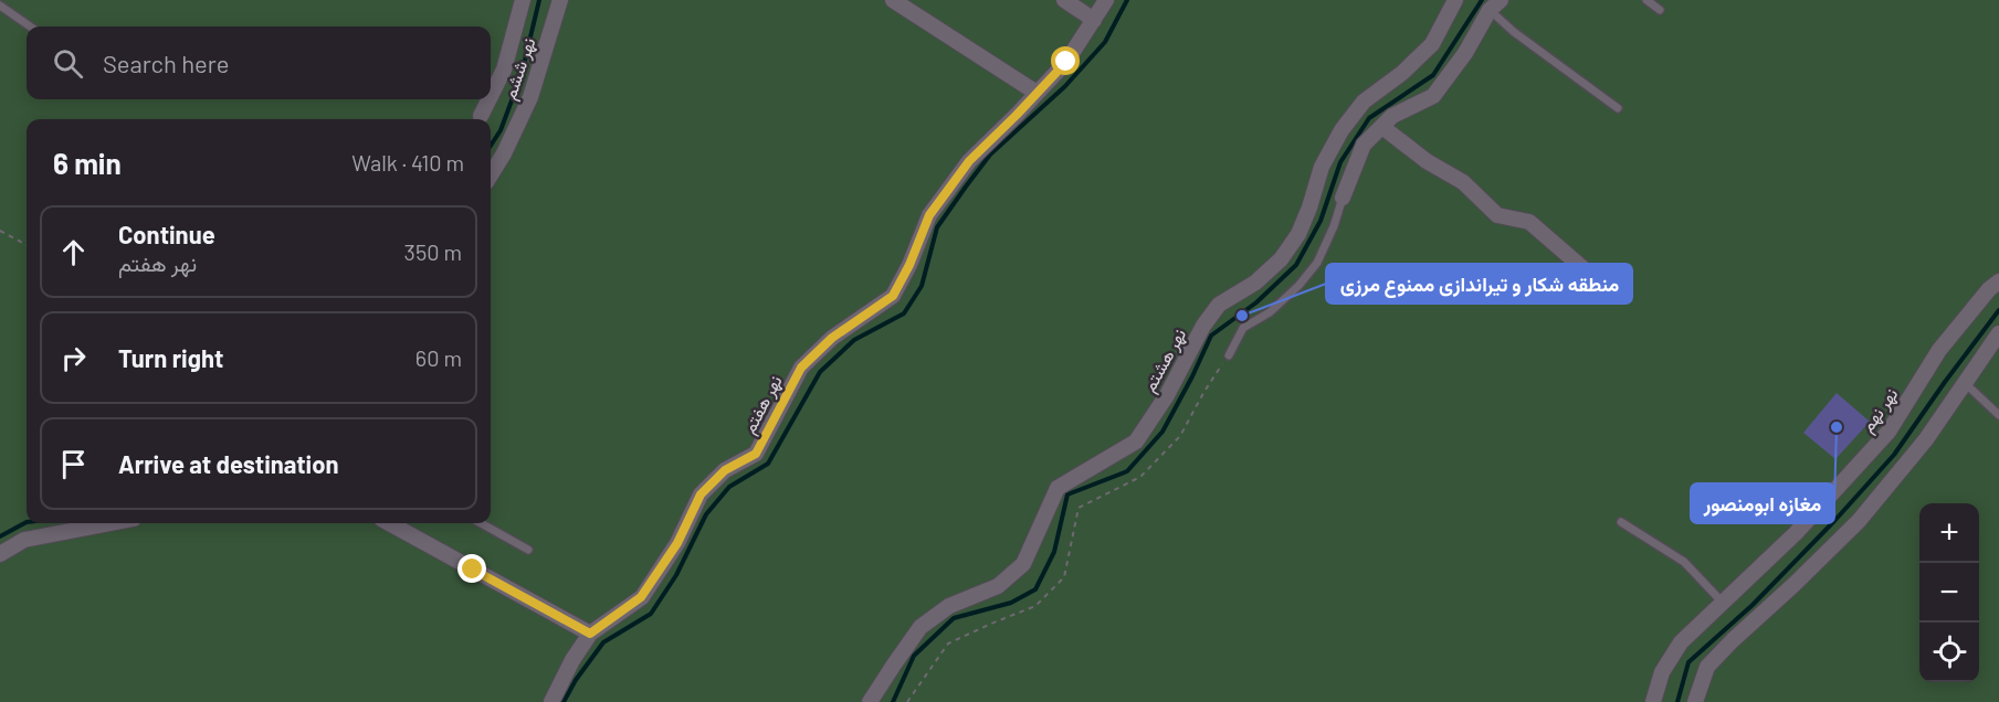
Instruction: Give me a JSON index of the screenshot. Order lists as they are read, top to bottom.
{
  "streets": {
    "street": [
      "نهر ششم",
      "نهر هشتم",
      "نهر هفتم",
      "نهر نهم"
    ]
  },
  "places": ["منطقه شکار و تیراندازی ممنوع مرزی", "مغازه ابومنصور"],
  "page": {
    "search": "Search here",
    "heading": ["6 min", "Walk · 410 m"],
    "list": [
      ["Continue", "نهر هفتم", "350 m"],
      ["Turn right", "60 m"],
      "Arrive at destination"
    ],
    "map_buttons": ["+", "−"]
  }
}
